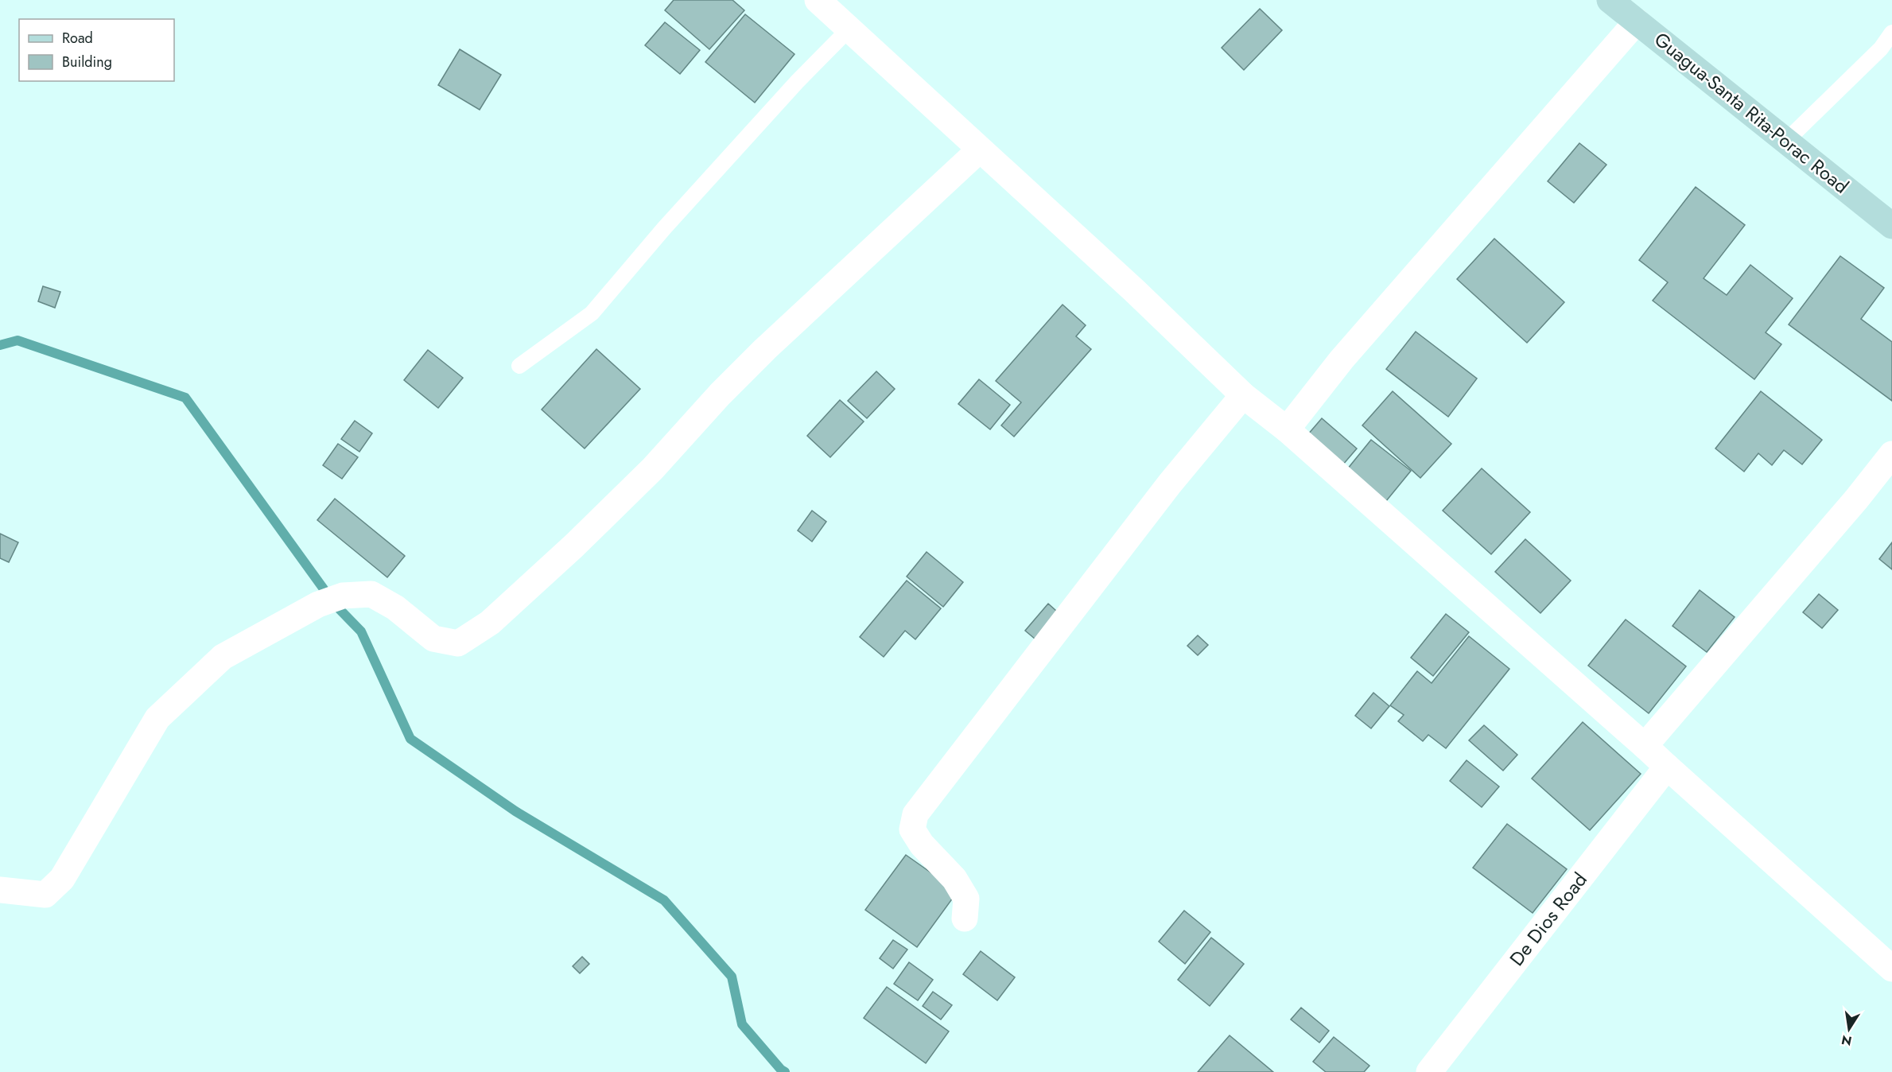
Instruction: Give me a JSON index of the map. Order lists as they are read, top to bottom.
{
  "streets": {
    "main road": ["Guagua-Santa Rita-Porac Road"],
    "street": ["De Dios Road"]
  },
  "legend": ["Road", "Building"],
  "north": "bottom"
}
